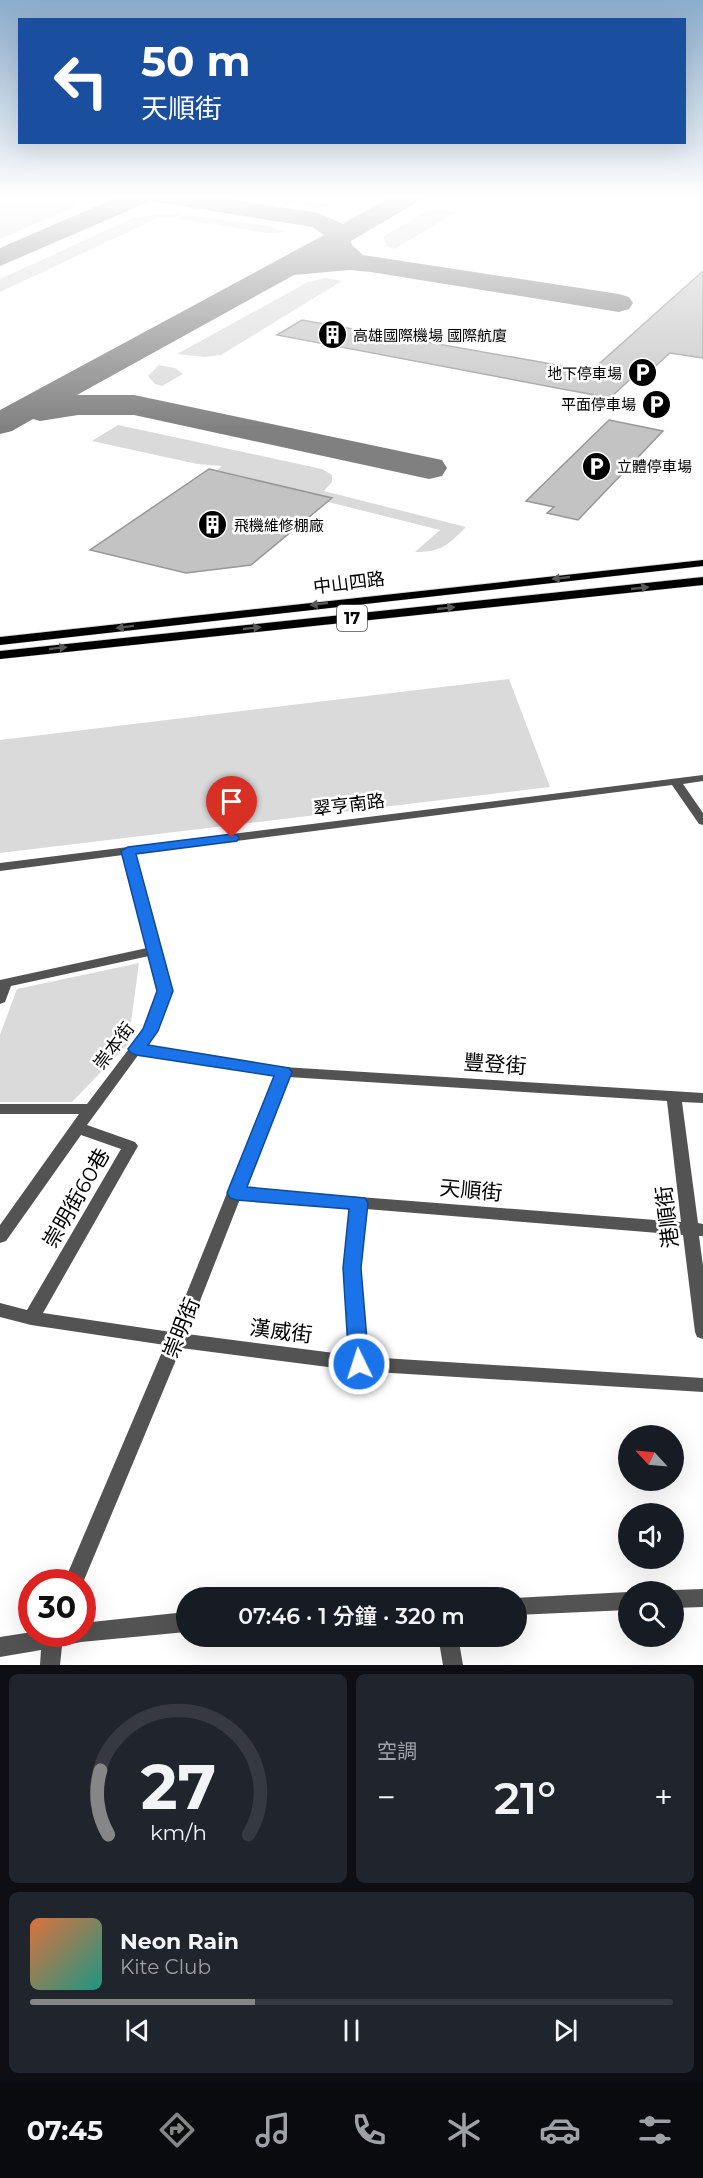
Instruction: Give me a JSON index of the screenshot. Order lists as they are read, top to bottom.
{
  "streets": {
    "main road": ["中山四路", "17"],
    "street": [
      "翠亨南路",
      "崇本街",
      "豐登街",
      "天順街",
      "崇明街60巷",
      "港順街",
      "崇明街",
      "漢威街"
    ]
  },
  "crossings": [
    ["翠亨南路", "崇本街"],
    ["崇本街", "豐登街"],
    ["崇本街", "崇明街60巷"],
    ["豐登街", "港順街"],
    ["豐登街", "崇明街"],
    ["天順街", "港順街"],
    ["天順街", "崇明街"],
    ["崇明街60巷", "漢威街"],
    ["崇明街", "漢威街"]
  ],
  "places": {
    "building": ["高雄國際機場 國際航廈", "飛機維修棚廠"],
    "parking": ["地下停車場", "平面停車場", "立體停車場"]
  },
  "north": "top left",
  "page": {
    "turn": ["50 m", "天順街"],
    "limit": "30",
    "trip": "07:46 · 1 分鐘 · 320 m",
    "tile": "空調",
    "heat": ["−", "21°", "+"],
    "song": ["Neon Rain", "Kite Club"],
    "tabs": "07:45",
    "gauge": ["27", "km/h"]
  }
}
